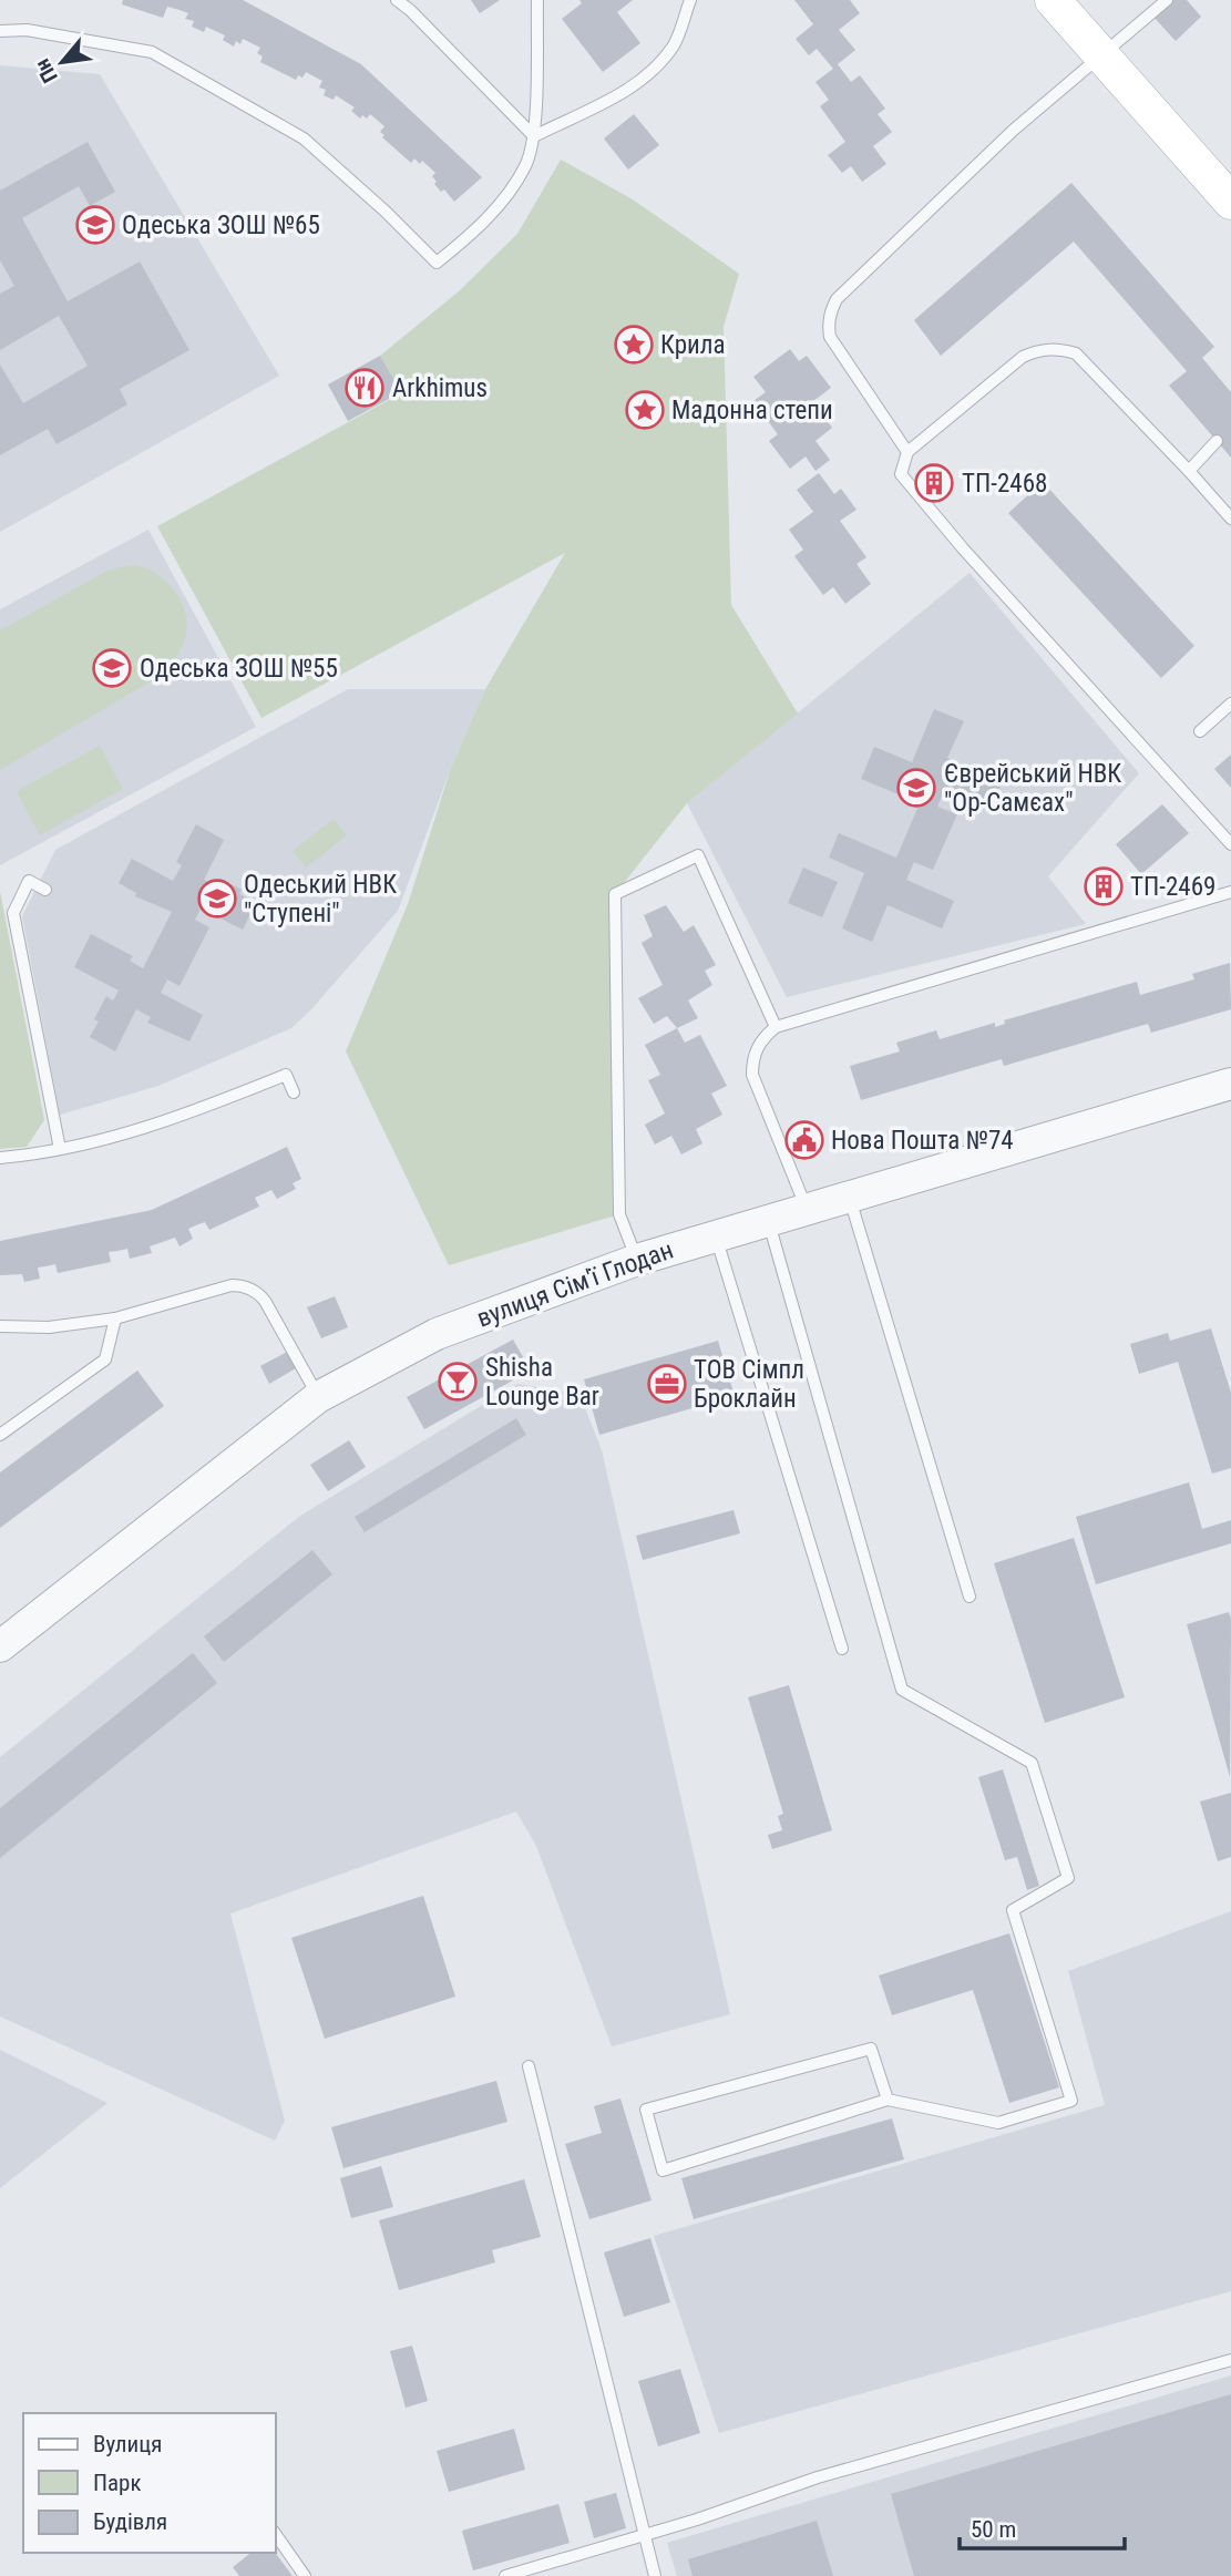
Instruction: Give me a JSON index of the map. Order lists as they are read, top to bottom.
{
  "streets": {
    "street": ["вулиця Сім'ї Глодан"]
  },
  "places": {
    "school or university": [
      "Одеська ЗОШ №65",
      "Одеська ЗОШ №55",
      "Єврейський НВК \"Ор-Самєах\"",
      "Одеський НВК \"Ступені\""
    ],
    "place": ["Крила", "Мадонна степи"],
    "restaurant": ["Arkhimus"],
    "building": ["ТП-2468", "ТП-2469"],
    "public building": ["Нова Пошта №74"],
    "bar": ["Shisha Lounge Bar"],
    "office": ["ТОВ Сімпл Броклайн"]
  },
  "legend": ["Вулиця", "Парк", "Будівля"],
  "scale_bar": "50 m",
  "north": "bottom left"
}
